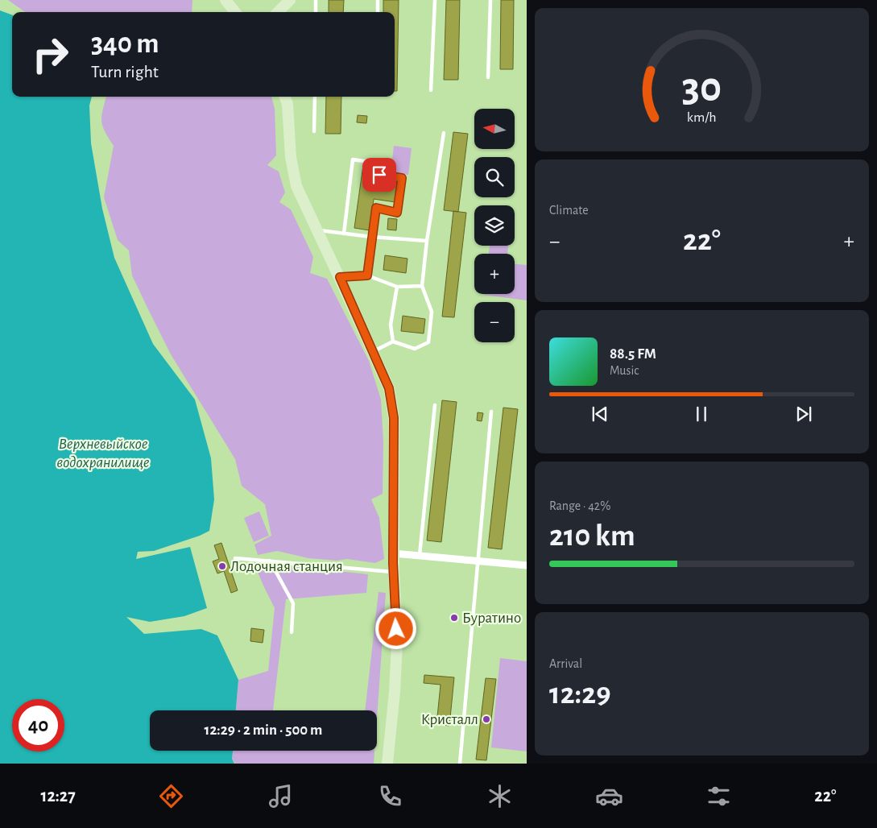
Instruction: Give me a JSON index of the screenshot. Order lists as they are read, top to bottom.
{
  "water": ["Верхневыйское водохранилище"],
  "places": ["Лодочная станция", "Буратино", "Кристалл"],
  "north": "left",
  "page": {
    "turn": ["340 m", "Turn right"],
    "map_buttons": ["+", "−"],
    "tile": [
      "Climate",
      ["Range · 42%", "210 km"],
      ["Arrival", "12:29"]
    ],
    "heat": ["−", "22°", "+"],
    "song": ["88.5 FM", "Music"],
    "limit": "40",
    "trip": "12:29 · 2 min · 500 m",
    "tabs": ["12:27", "22°"],
    "gauge": ["30", "km/h"]
  }
}
